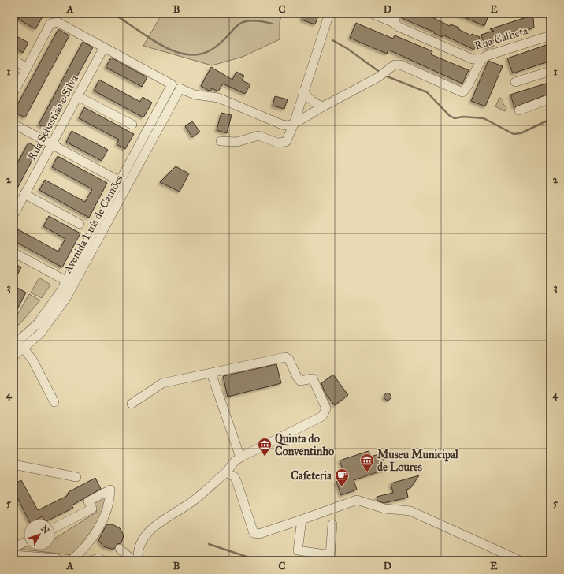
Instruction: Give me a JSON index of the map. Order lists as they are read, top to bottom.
{
  "streets": {
    "street": ["Rua Calheta", "Rua Sebastião e Silva", "Avenida Luís de Camões"]
  },
  "places": {
    "museum": ["Quinta do Conventinho", "Museu Municipal de Loures"],
    "cafe": ["Cafeteria"]
  },
  "north": "top right",
  "grid": {
    "columns": [
      "A",
      "B",
      "C",
      "D",
      "E"
    ],
    "rows": [
      "1",
      "2",
      "3",
      "4",
      "5"
    ]
  }
}
